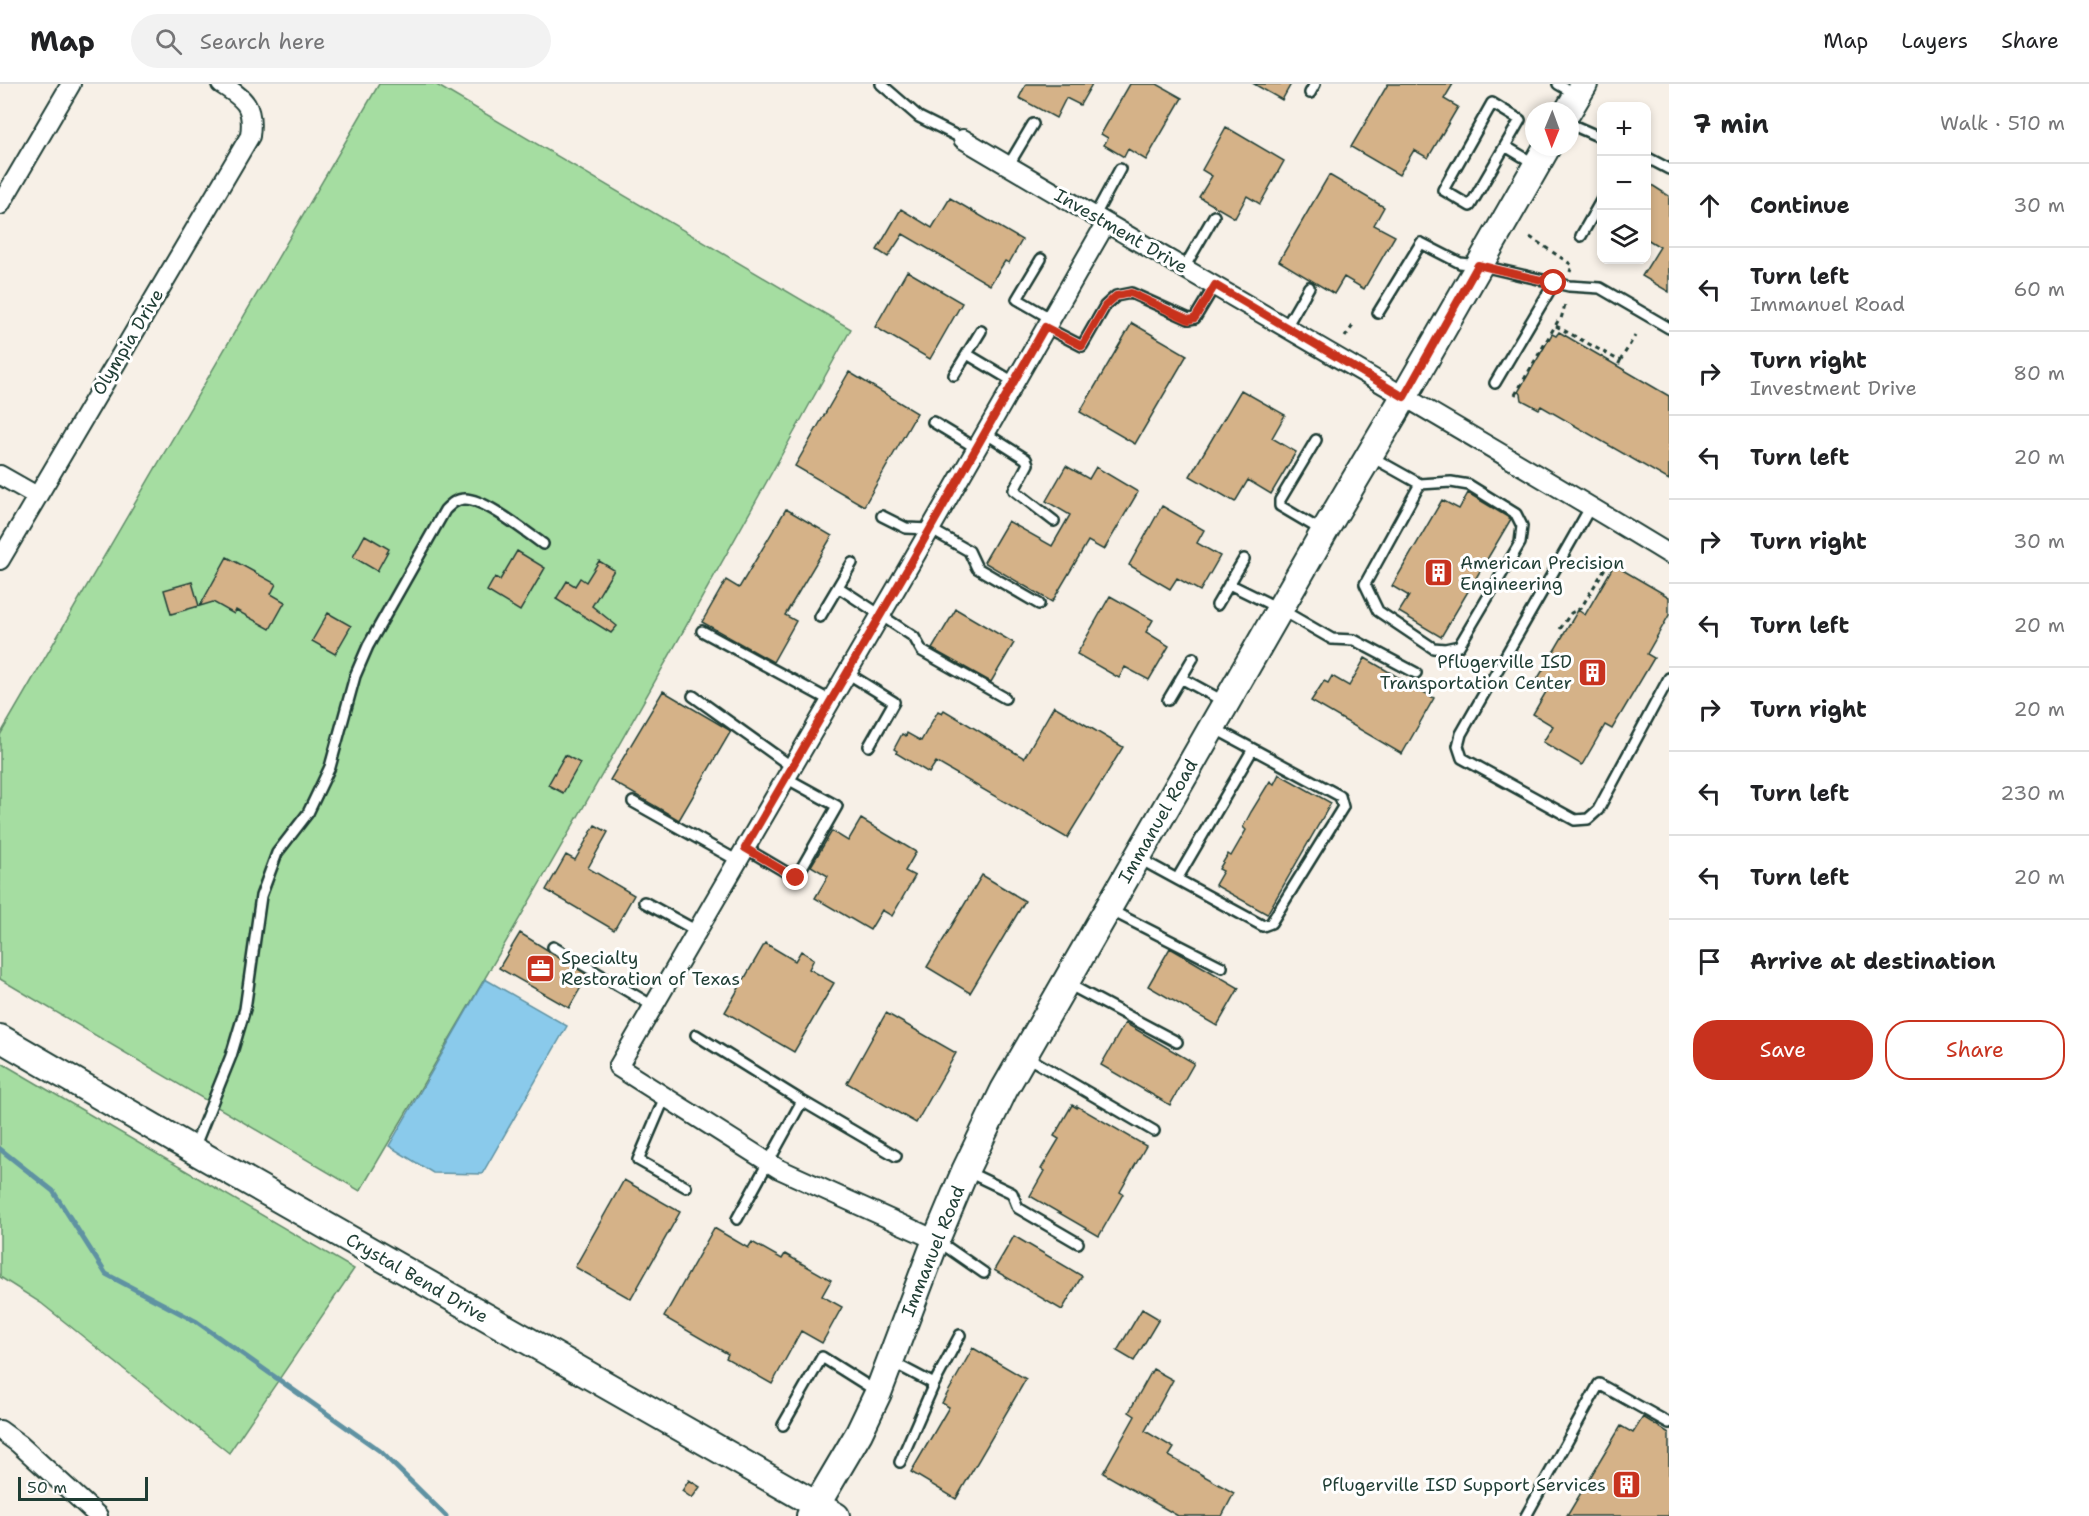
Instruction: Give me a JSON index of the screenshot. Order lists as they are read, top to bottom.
{
  "streets": {
    "street": [
      "Investment Drive",
      "Olympia Drive",
      "Immanuel Road",
      "Crystal Bend Drive"
    ]
  },
  "crossings": [
    ["Investment Drive", "Immanuel Road"],
    ["Immanuel Road", "Crystal Bend Drive"]
  ],
  "places": {
    "building": ["American Precision Engineering", "Pflugerville ISD Transportation Center", "Pflugerville ISD Support Services"],
    "office": ["Specialty Restoration of Texas"]
  },
  "scale_bar": "50 m",
  "north": "bottom",
  "page": {
    "header": "Map",
    "search": "Search here",
    "nav": ["Map", "Layers", "Share"],
    "heading": ["7 min", "Walk · 510 m"],
    "map_buttons": ["+", "−"],
    "list": [
      ["Continue", "30 m"],
      ["Turn left", "Immanuel Road", "60 m"],
      ["Turn right", "Investment Drive", "80 m"],
      ["Turn left", "20 m"],
      ["Turn right", "30 m"],
      ["Turn left", "20 m"],
      ["Turn right", "20 m"],
      ["Turn left", "230 m"],
      ["Turn left", "20 m"],
      "Arrive at destination"
    ],
    "buttons": ["Save", "Share"],
    "scale": "50 m"
  }
}
